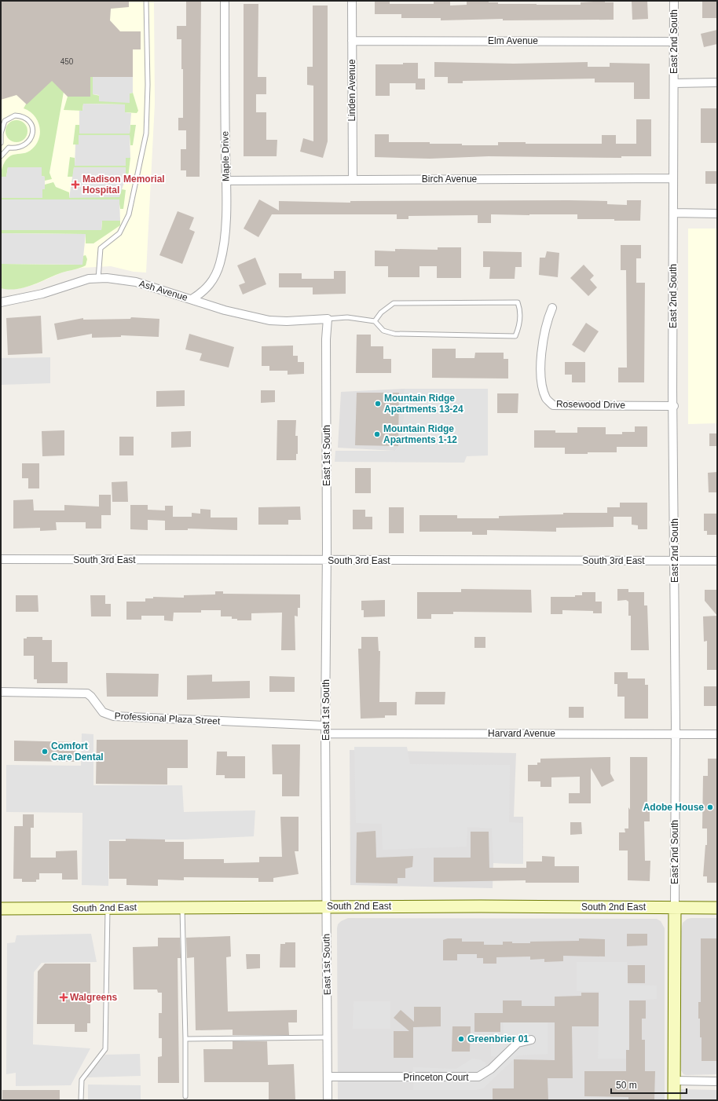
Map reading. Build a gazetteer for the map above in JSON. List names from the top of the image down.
{
  "streets": {
    "main road": ["East 2nd South", "South 2nd East"],
    "street": [
      "Elm Avenue",
      "Linden Avenue",
      "Maple Drive",
      "Birch Avenue",
      "Ash Avenue",
      "Rosewood Drive",
      "East 1st South",
      "South 3rd East",
      "Professional Plaza Street",
      "Harvard Avenue",
      "Princeton Court"
    ]
  },
  "crossings": [
    ["Elm Avenue", "East 2nd South"],
    ["Elm Avenue", "Linden Avenue"],
    ["East 2nd South", "Birch Avenue"],
    ["East 2nd South", "Rosewood Drive"],
    ["East 2nd South", "South 3rd East"],
    ["East 2nd South", "Harvard Avenue"],
    ["East 2nd South", "South 2nd East"],
    ["Linden Avenue", "Birch Avenue"],
    ["Maple Drive", "Birch Avenue"],
    ["Maple Drive", "Ash Avenue"],
    ["Ash Avenue", "East 1st South"],
    ["East 1st South", "South 3rd East"],
    ["East 1st South", "Professional Plaza Street"],
    ["East 1st South", "Harvard Avenue"],
    ["East 1st South", "South 2nd East"],
    ["East 1st South", "Princeton Court"],
    ["Professional Plaza Street", "Harvard Avenue"]
  ],
  "places": {
    "health": ["Madison Memorial Hospital", "Walgreens"],
    "other": [
      "Mountain Ridge Apartments 13-24",
      "Mountain Ridge Apartments 1-12",
      "Comfort Care Dental",
      "Adobe House",
      "Greenbrier 01"
    ]
  },
  "house_numbers": ["450"],
  "scale_bar": "50 m"
}
